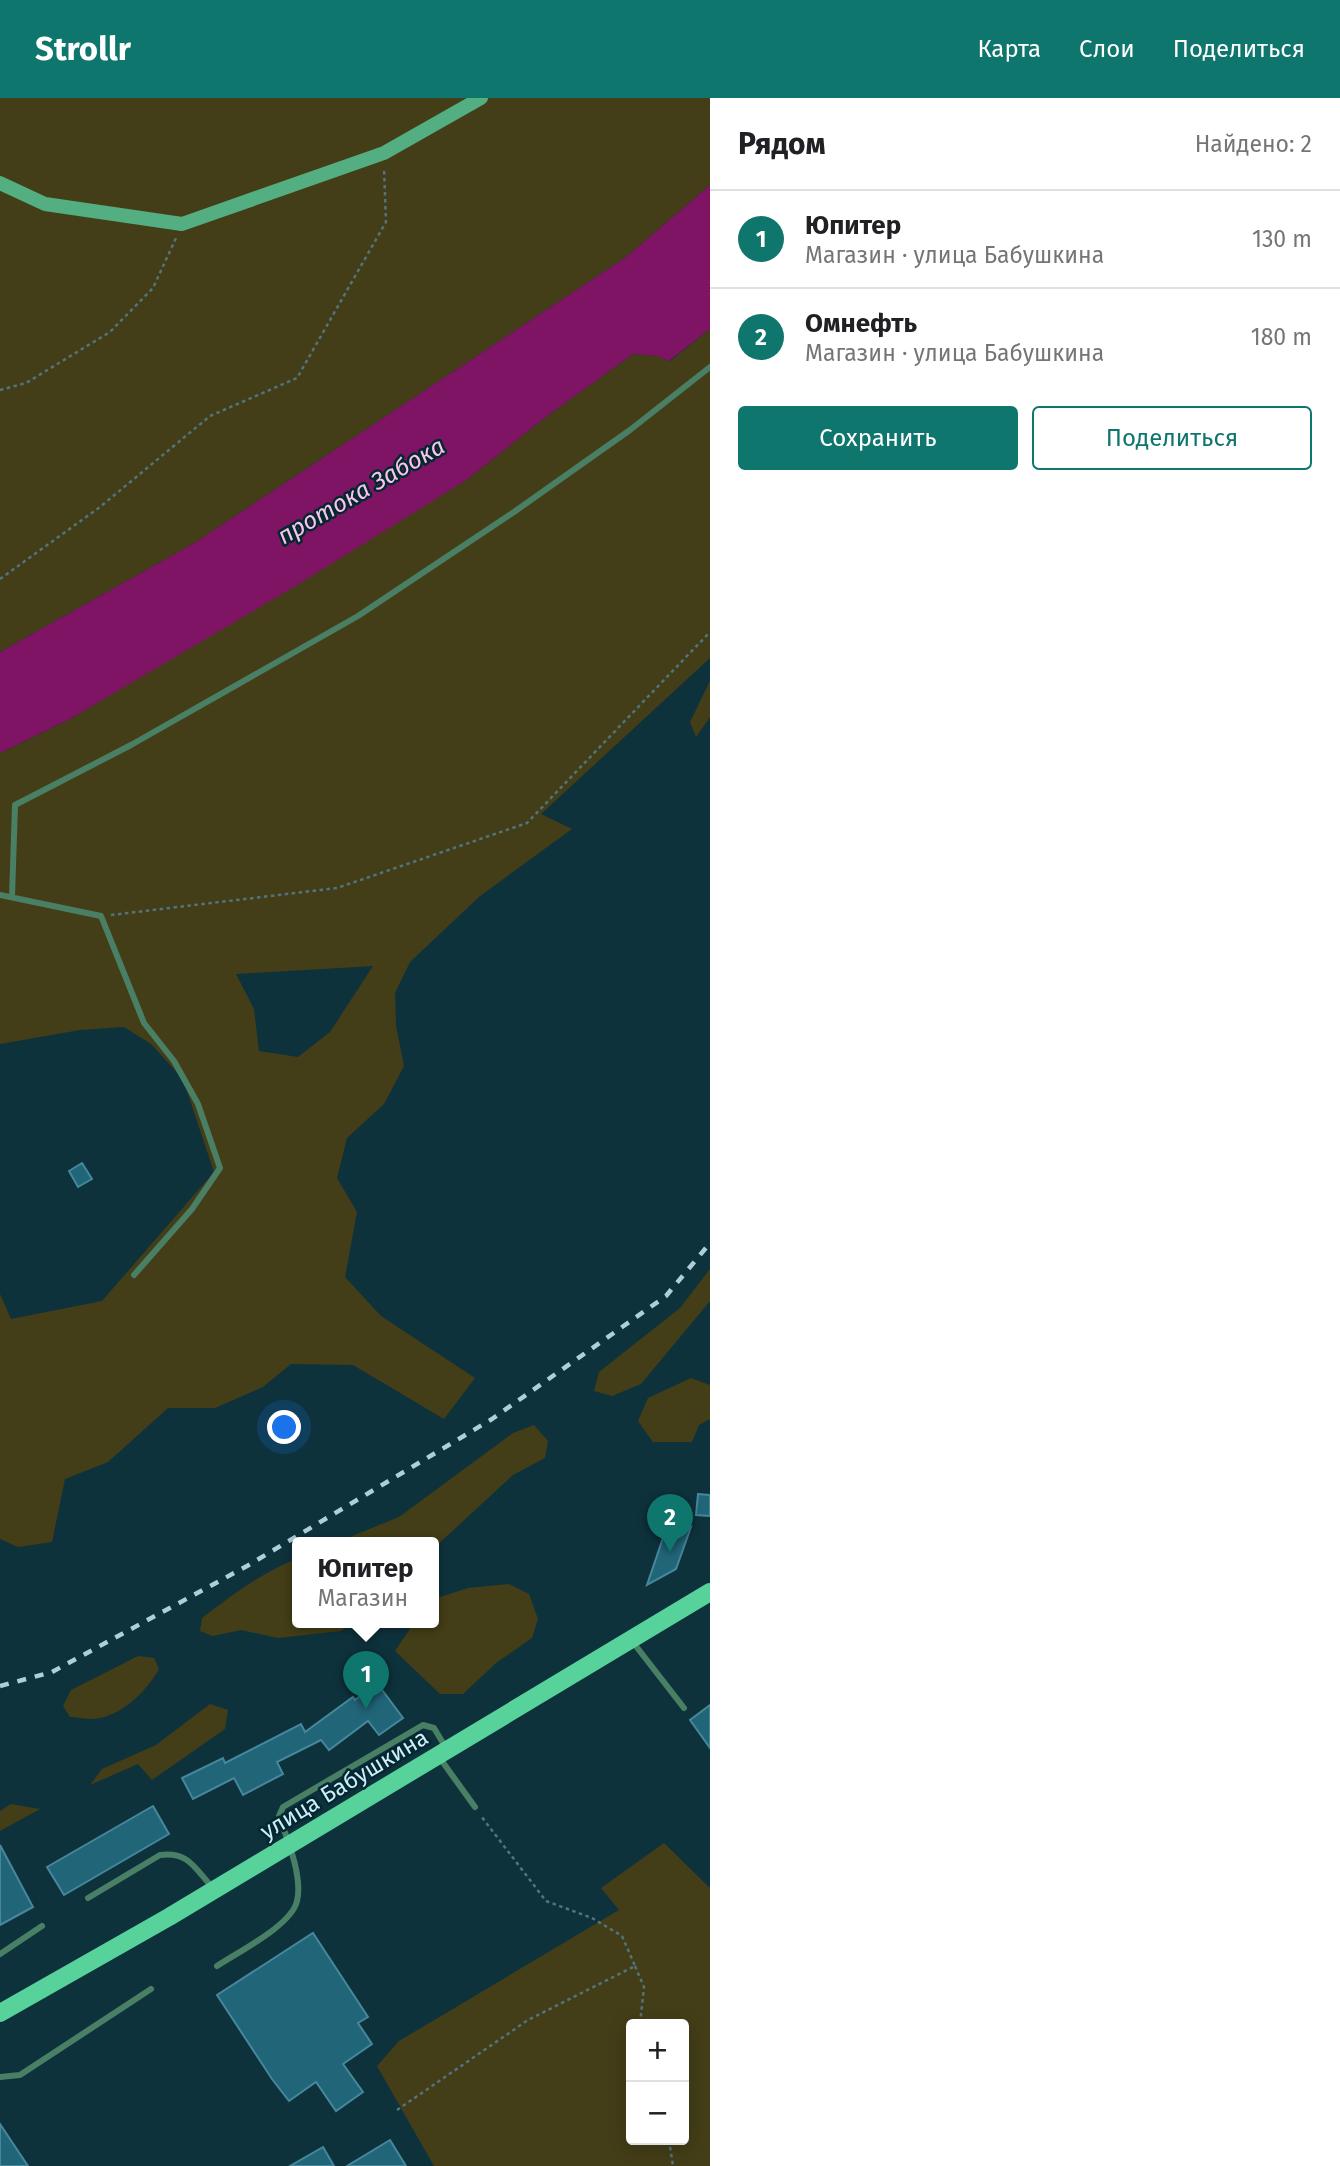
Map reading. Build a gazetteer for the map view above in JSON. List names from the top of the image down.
{
  "streets": {
    "main road": ["улица Бабушкина"]
  },
  "water": ["протока Забока"],
  "page": {
    "header": "Strollr",
    "nav": ["Карта", "Слои", "Поделиться"],
    "heading": ["Рядом", "Найдено: 2"],
    "list": [
      {
        "mark": "1",
        "name": "Юпитер",
        "note": "Магазин · улица Бабушкина",
        "value": "130 m"
      },
      {
        "mark": "2",
        "name": "Омнефть",
        "note": "Магазин · улица Бабушкина",
        "value": "180 m"
      }
    ],
    "buttons": ["Сохранить", "Поделиться"],
    "pins": ["2", "1"],
    "popup": ["Юпитер", "Магазин"],
    "map_buttons": ["+", "−"]
  }
}
